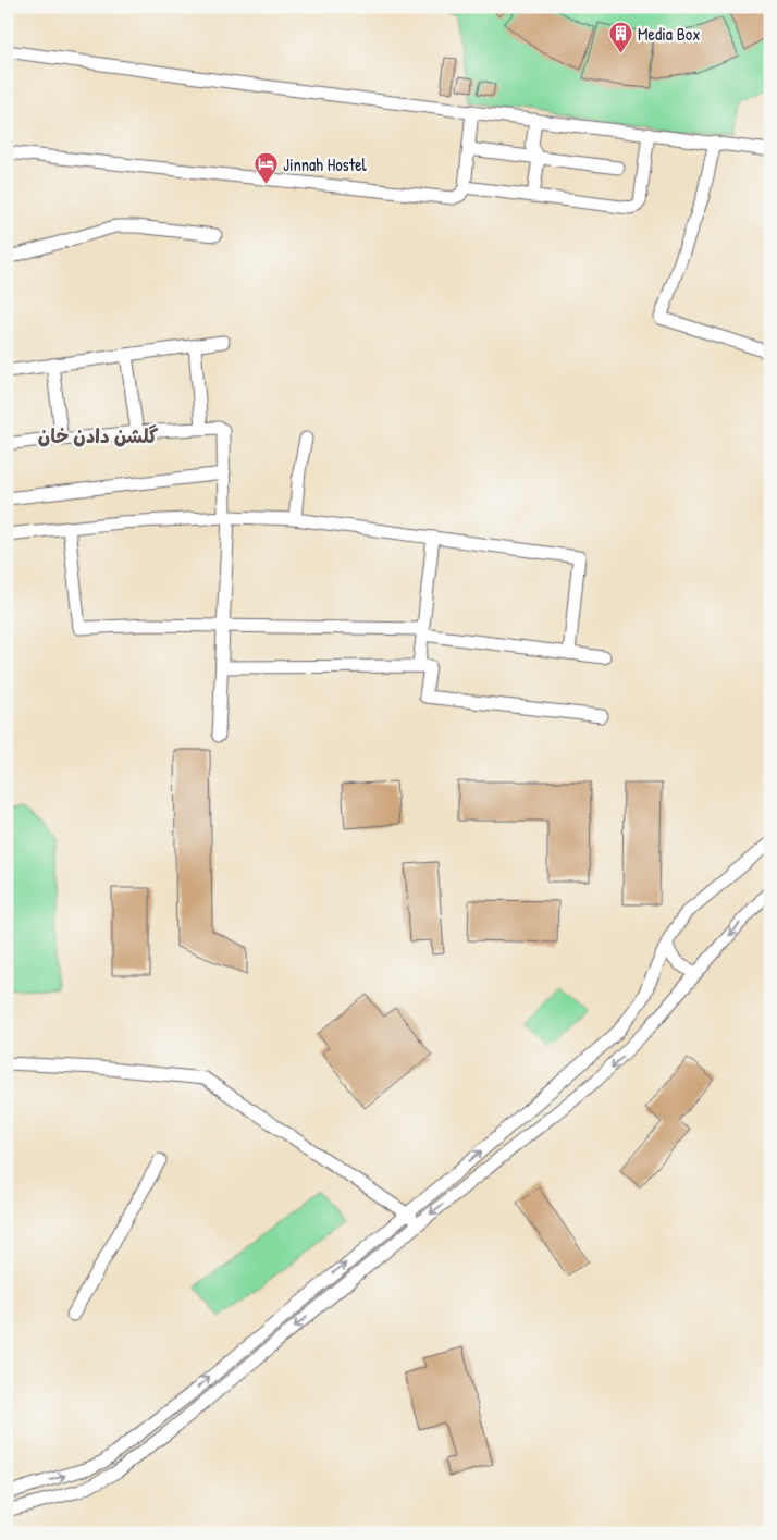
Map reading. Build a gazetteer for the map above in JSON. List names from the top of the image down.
{
  "districts": ["گلشن دادن خان"],
  "places": {
    "building": ["Media Box"],
    "hotel": ["Jinnah Hostel"]
  }
}
